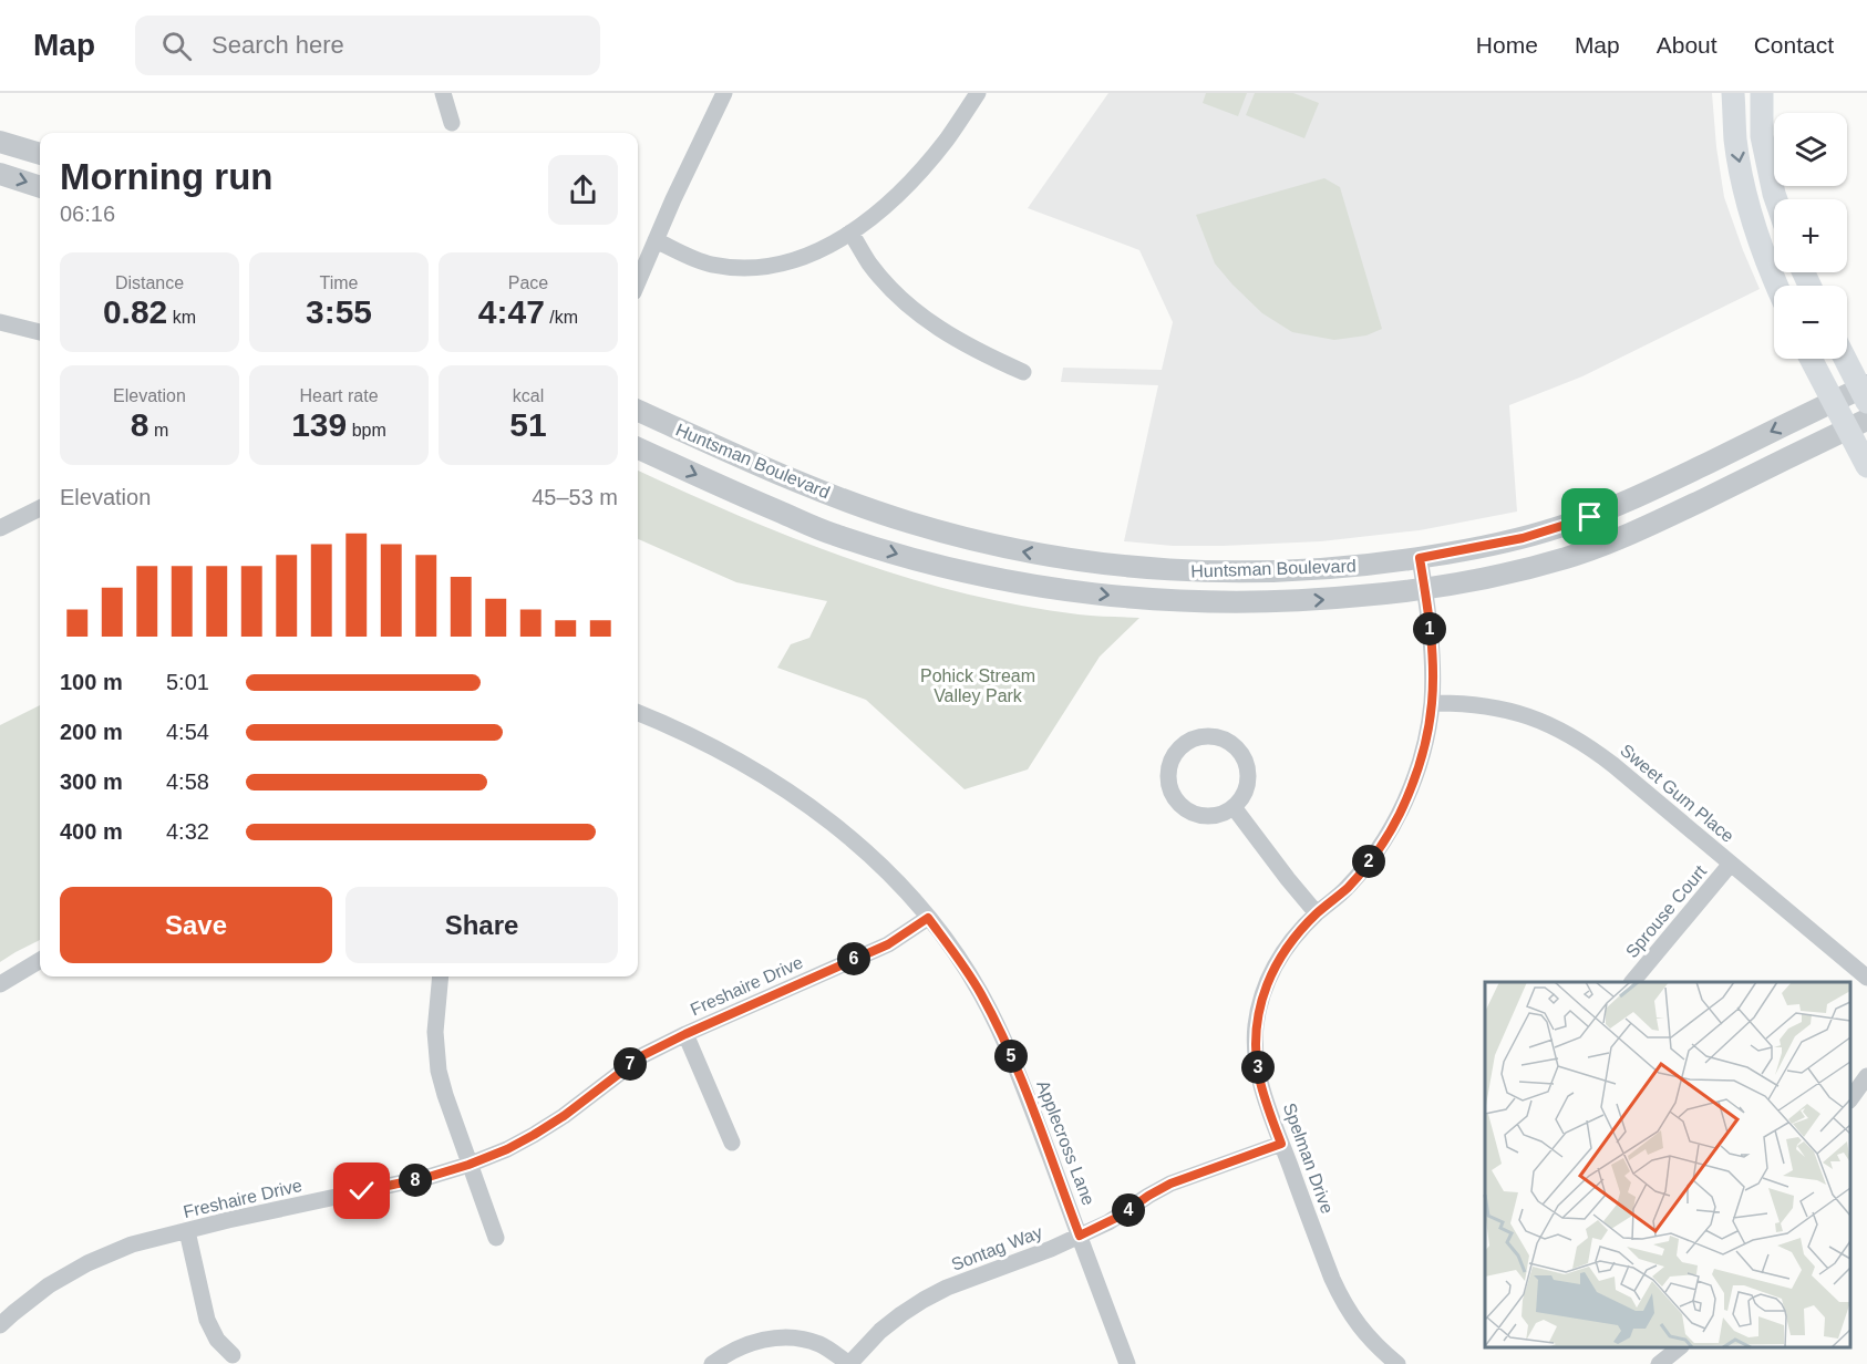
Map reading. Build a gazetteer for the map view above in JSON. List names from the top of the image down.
{
  "streets": {
    "street": [
      "Huntsman Boulevard",
      "Sweet Gum Place",
      "Sprouse Court",
      "Freshaire Drive",
      "Applecross Lane",
      "Spelman Drive",
      "Sontag Way"
    ]
  },
  "crossings": [
    ["Huntsman Boulevard", "Spelman Drive"],
    ["Sweet Gum Place", "Sprouse Court"],
    ["Sweet Gum Place", "Spelman Drive"],
    ["Freshaire Drive", "Applecross Lane"],
    ["Applecross Lane", "Sontag Way"],
    ["Spelman Drive", "Sontag Way"]
  ],
  "parks": ["Pohick Stream Valley Park"],
  "page": {
    "header": "Map",
    "search": "Search here",
    "nav": [
      "Home",
      "Map",
      "About",
      "Contact"
    ],
    "map_buttons": ["+", "−"],
    "heading": ["Morning run", "06:16"],
    "stats": [
      ["Distance", "0.82 km"],
      ["Time", "3:55"],
      ["Pace", "4:47 /km"],
      ["Elevation", "8 m"],
      ["Heart rate", "139 bpm"],
      ["kcal", "51"]
    ],
    "chart": ["Elevation", "45–53 m"],
    "pins": [
      "1",
      "2",
      "6",
      "5",
      "7",
      "3",
      "8",
      "4"
    ],
    "list": [
      {
        "name": "100 m",
        "note": "5:01"
      },
      {
        "name": "200 m",
        "note": "4:54"
      },
      {
        "name": "300 m",
        "note": "4:58"
      },
      {
        "name": "400 m",
        "note": "4:32"
      }
    ],
    "buttons": ["Save", "Share"]
  }
}
